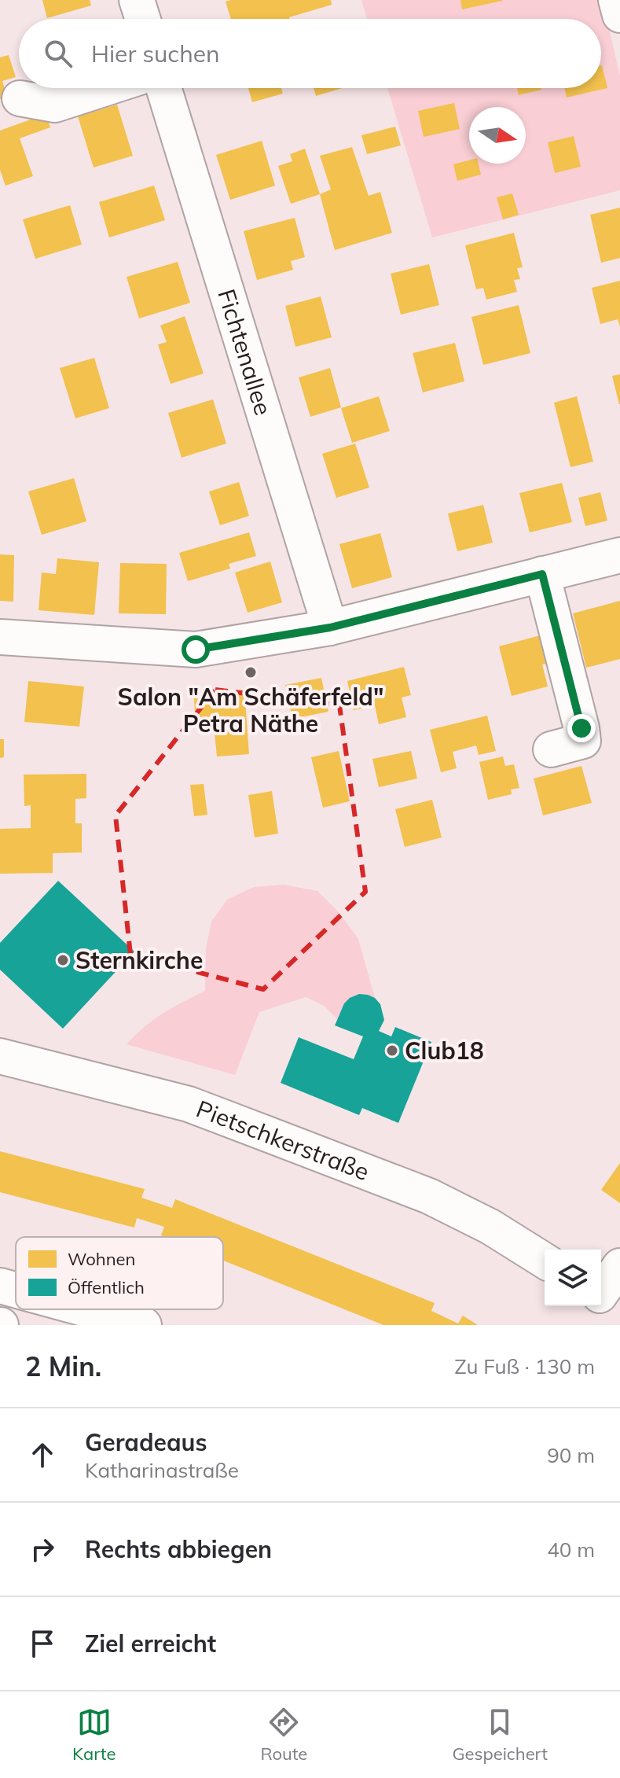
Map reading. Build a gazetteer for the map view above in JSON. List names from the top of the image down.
{
  "streets": {
    "street": ["Fichtenallee", "Pietschkerstraße"]
  },
  "places": ["Salon \"Am Schäferfeld\" Petra Näthe", "Sternkirche", "Club18"],
  "legend": ["Wohnen", "Öffentlich"],
  "north": "right",
  "page": {
    "search": "Hier suchen",
    "heading": ["2 Min.", "Zu Fuß · 130 m"],
    "list": [
      ["Geradeaus", "Katharinastraße", "90 m"],
      ["Rechts abbiegen", "40 m"],
      "Ziel erreicht"
    ],
    "nav": ["Karte", "Route", "Gespeichert"]
  }
}
